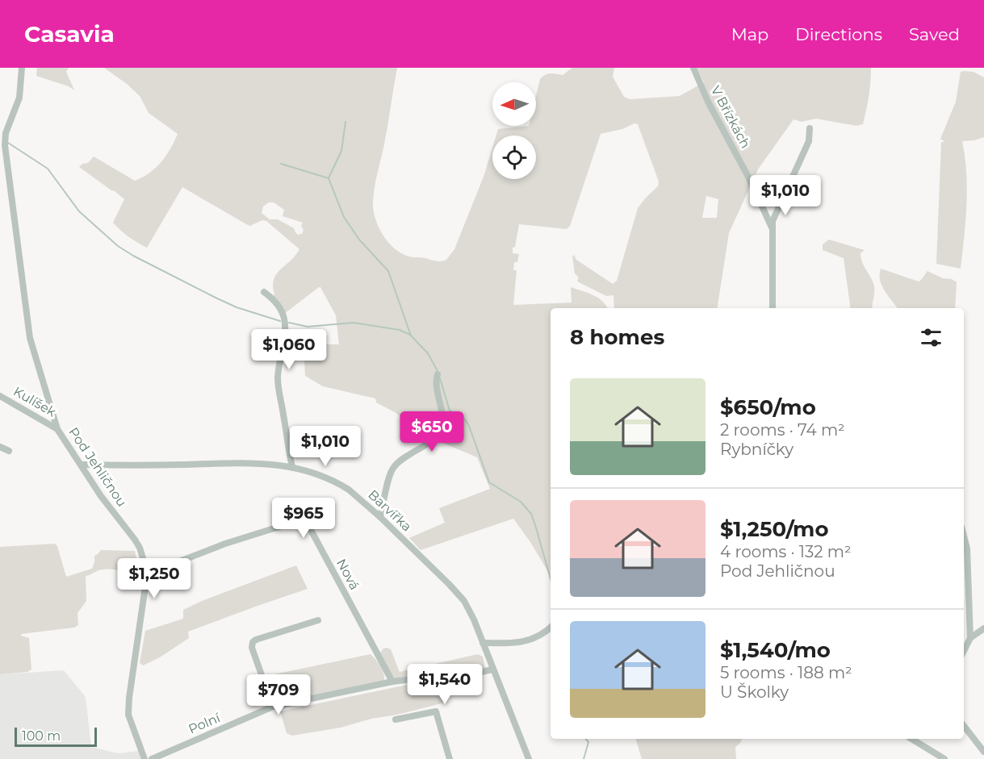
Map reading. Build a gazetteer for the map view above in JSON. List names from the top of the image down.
{
  "streets": {
    "street": [
      "V Břízkách",
      "Kulíšek",
      "Pod Jehličnou",
      "Barvířka",
      "Nová",
      "Polní"
    ]
  },
  "crossings": [
    ["Kulíšek", "Pod Jehličnou"],
    ["Pod Jehličnou", "Barvířka"],
    ["Pod Jehličnou", "Nová"],
    ["Barvířka", "Polní"],
    ["Nová", "Polní"]
  ],
  "scale_bar": "100 m",
  "north": "left",
  "page": {
    "header": "Casavia",
    "nav": ["Map", "Directions", "Saved"],
    "price": [
      "$1,010",
      "$1,060",
      "$650",
      "$1,010",
      "$965",
      "$1,250",
      "$1,540",
      "$709"
    ],
    "heading": "8 homes",
    "list": [
      {
        "name": "$650/mo",
        "note": "2 rooms · 74 m² · Rybníčky"
      },
      {
        "name": "$1,250/mo",
        "note": "4 rooms · 132 m² · Pod Jehličnou"
      },
      {
        "name": "$1,540/mo",
        "note": "5 rooms · 188 m² · U Školky"
      }
    ],
    "scale": "100 m"
  }
}
